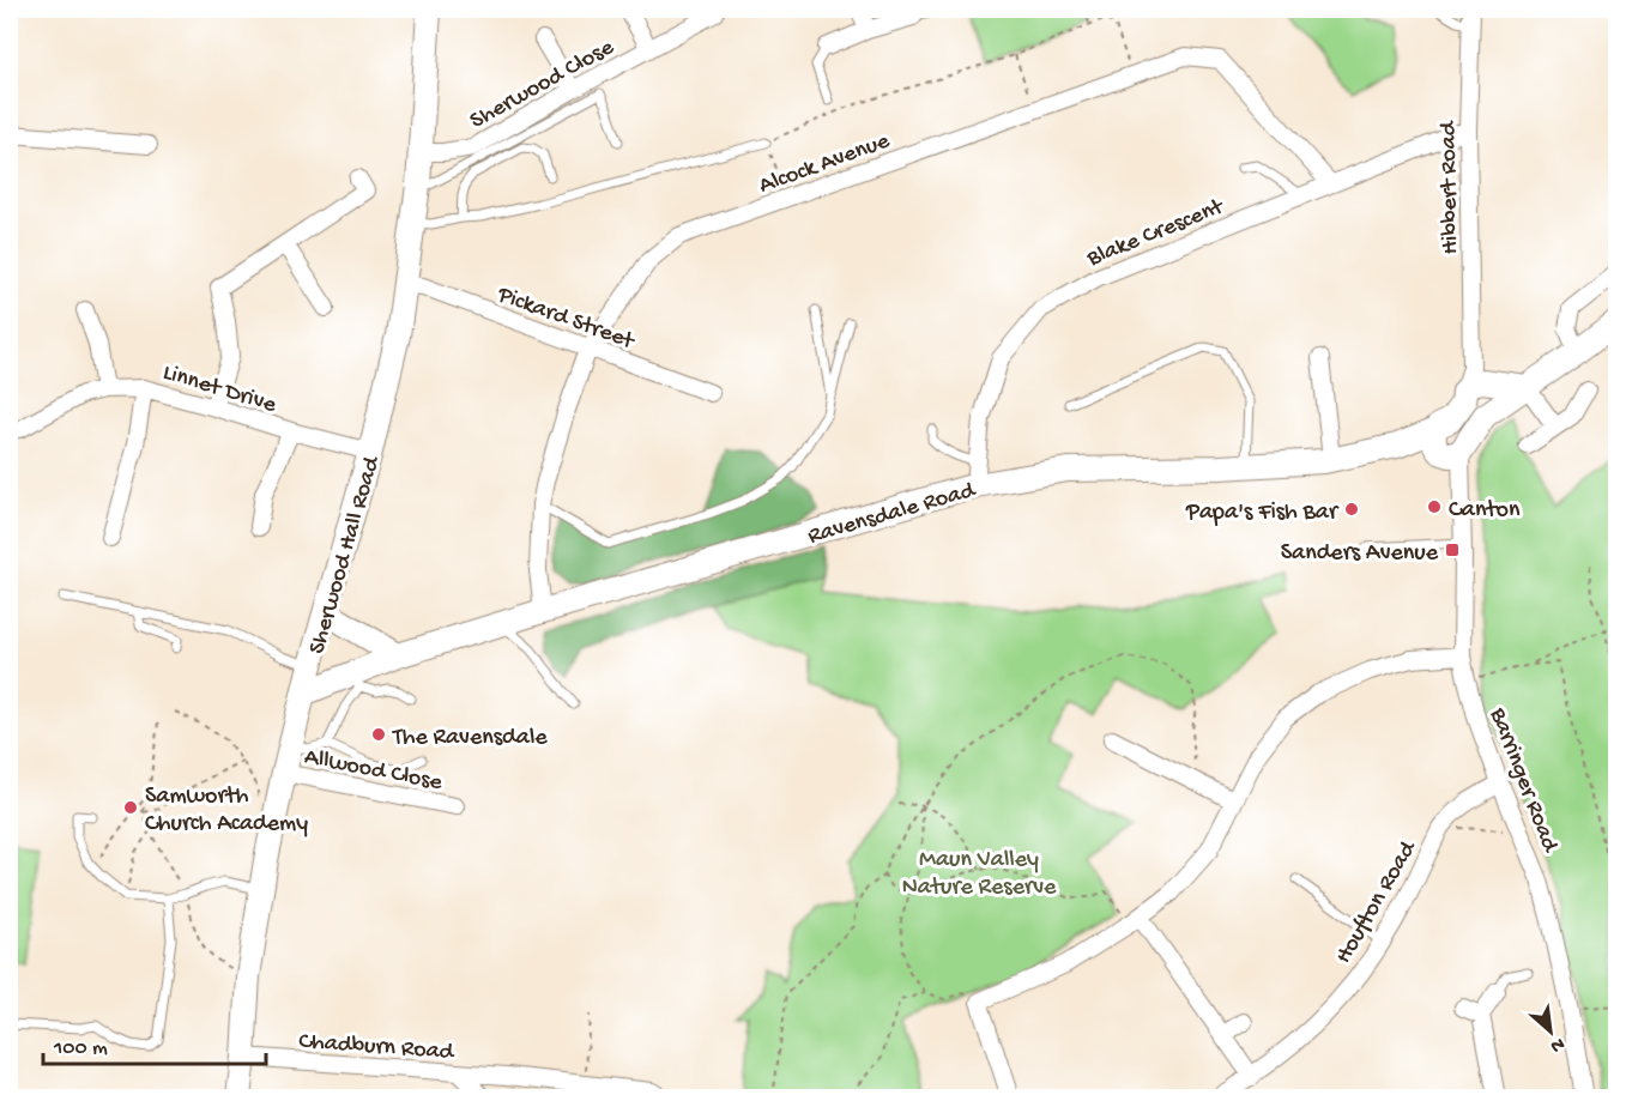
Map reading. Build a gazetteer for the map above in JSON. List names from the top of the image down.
{
  "streets": {
    "main road": ["Ravensdale Road", "Sherwood Hall Road"],
    "street": [
      "Sherwood Close",
      "Alcock Avenue",
      "Hibbert Road",
      "Blake Crescent",
      "Pickard Street",
      "Linnet Drive",
      "Allwood Close",
      "Barringer Road",
      "Houfton Road",
      "Chadburn Road"
    ]
  },
  "crossings": [
    ["Sherwood Close", "Sherwood Hall Road"],
    ["Alcock Avenue", "Blake Crescent"],
    ["Alcock Avenue", "Pickard Street"],
    ["Alcock Avenue", "Ravensdale Road"],
    ["Hibbert Road", "Blake Crescent"],
    ["Hibbert Road", "Ravensdale Road"],
    ["Hibbert Road", "Barringer Road"],
    ["Blake Crescent", "Ravensdale Road"],
    ["Pickard Street", "Sherwood Hall Road"],
    ["Linnet Drive", "Sherwood Hall Road"],
    ["Ravensdale Road", "Sherwood Hall Road"],
    ["Ravensdale Road", "Barringer Road"],
    ["Sherwood Hall Road", "Allwood Close"],
    ["Sherwood Hall Road", "Chadburn Road"],
    ["Barringer Road", "Houfton Road"]
  ],
  "parks": ["Maun Valley Nature Reserve"],
  "places": {
    "other": [
      "Canton",
      "Papa's Fish Bar",
      "The Ravensdale",
      "Samworth Church Academy"
    ],
    "transit": ["Sanders Avenue"]
  },
  "scale_bar": "100 m",
  "north": "bottom right"
}
